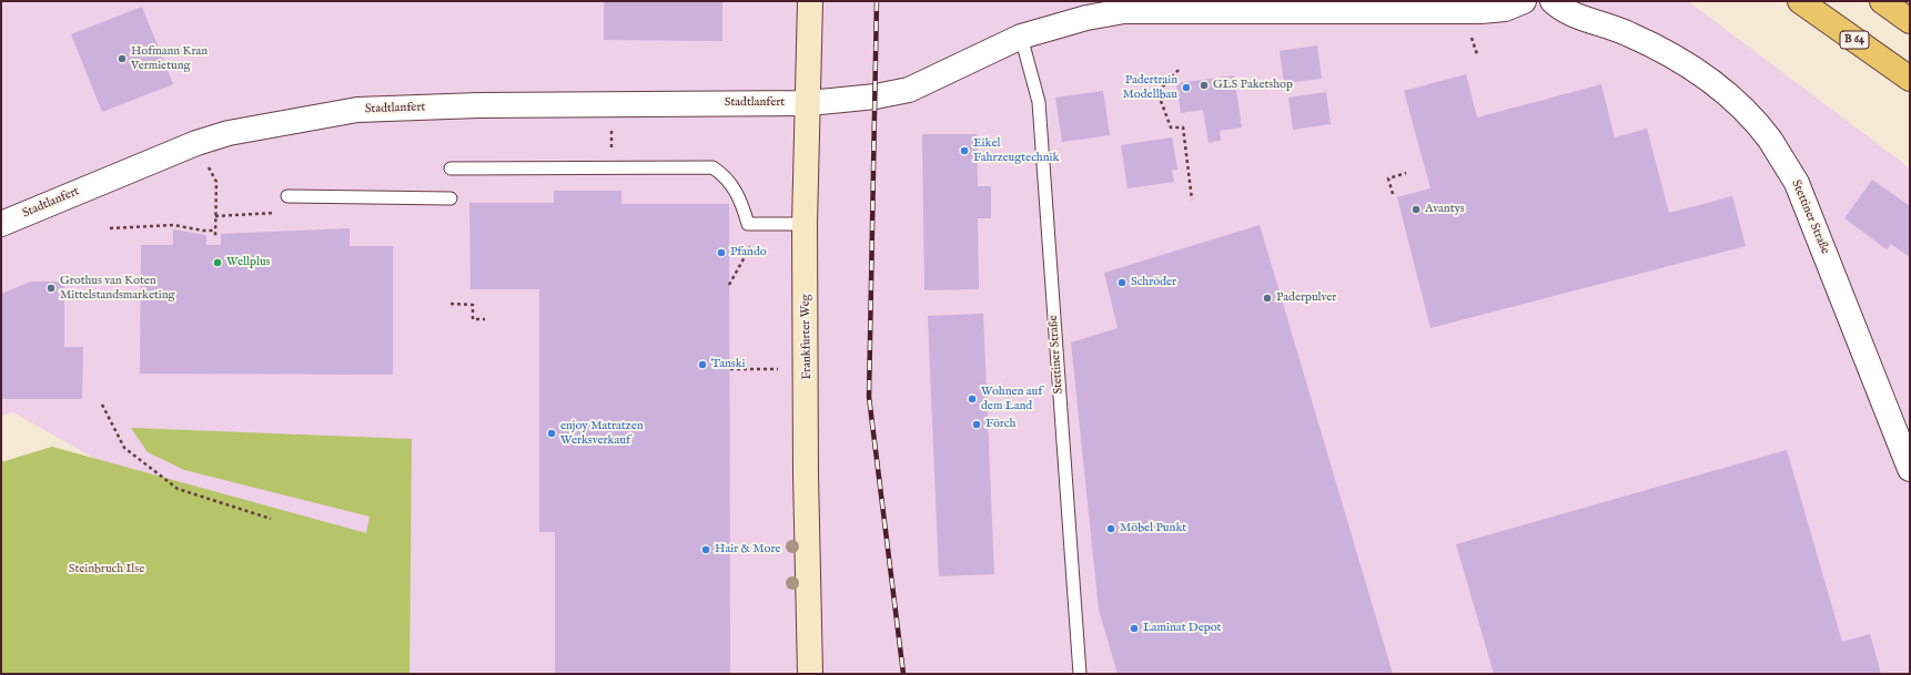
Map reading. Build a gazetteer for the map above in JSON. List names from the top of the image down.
{
  "streets": {
    "highway": ["B 64"],
    "main road": ["Frankfurter Weg"],
    "street": ["Stadtlanfert", "Stettiner Straße"]
  },
  "crossings": [
    ["Stadtlanfert", "Frankfurter Weg"]
  ],
  "parks": ["Steinbruch Ilse"],
  "places": [
    "Hofmann Kran Vermietung",
    "GLS Paketshop",
    "Padertrain Modellbau",
    "Eikel Fahrzeugtechnik",
    "Avantys",
    "Pfando",
    "Wellplus",
    "Schröder",
    "Grothus van Koten Mittelstandsmarketing",
    "Paderpulver",
    "Tanski",
    "Wohnen auf dem Land",
    "Förch",
    "enjoy Matratzen Werksverkauf",
    "Möbel Punkt",
    "Hair & More",
    "Laminat Depot"
  ]
}
